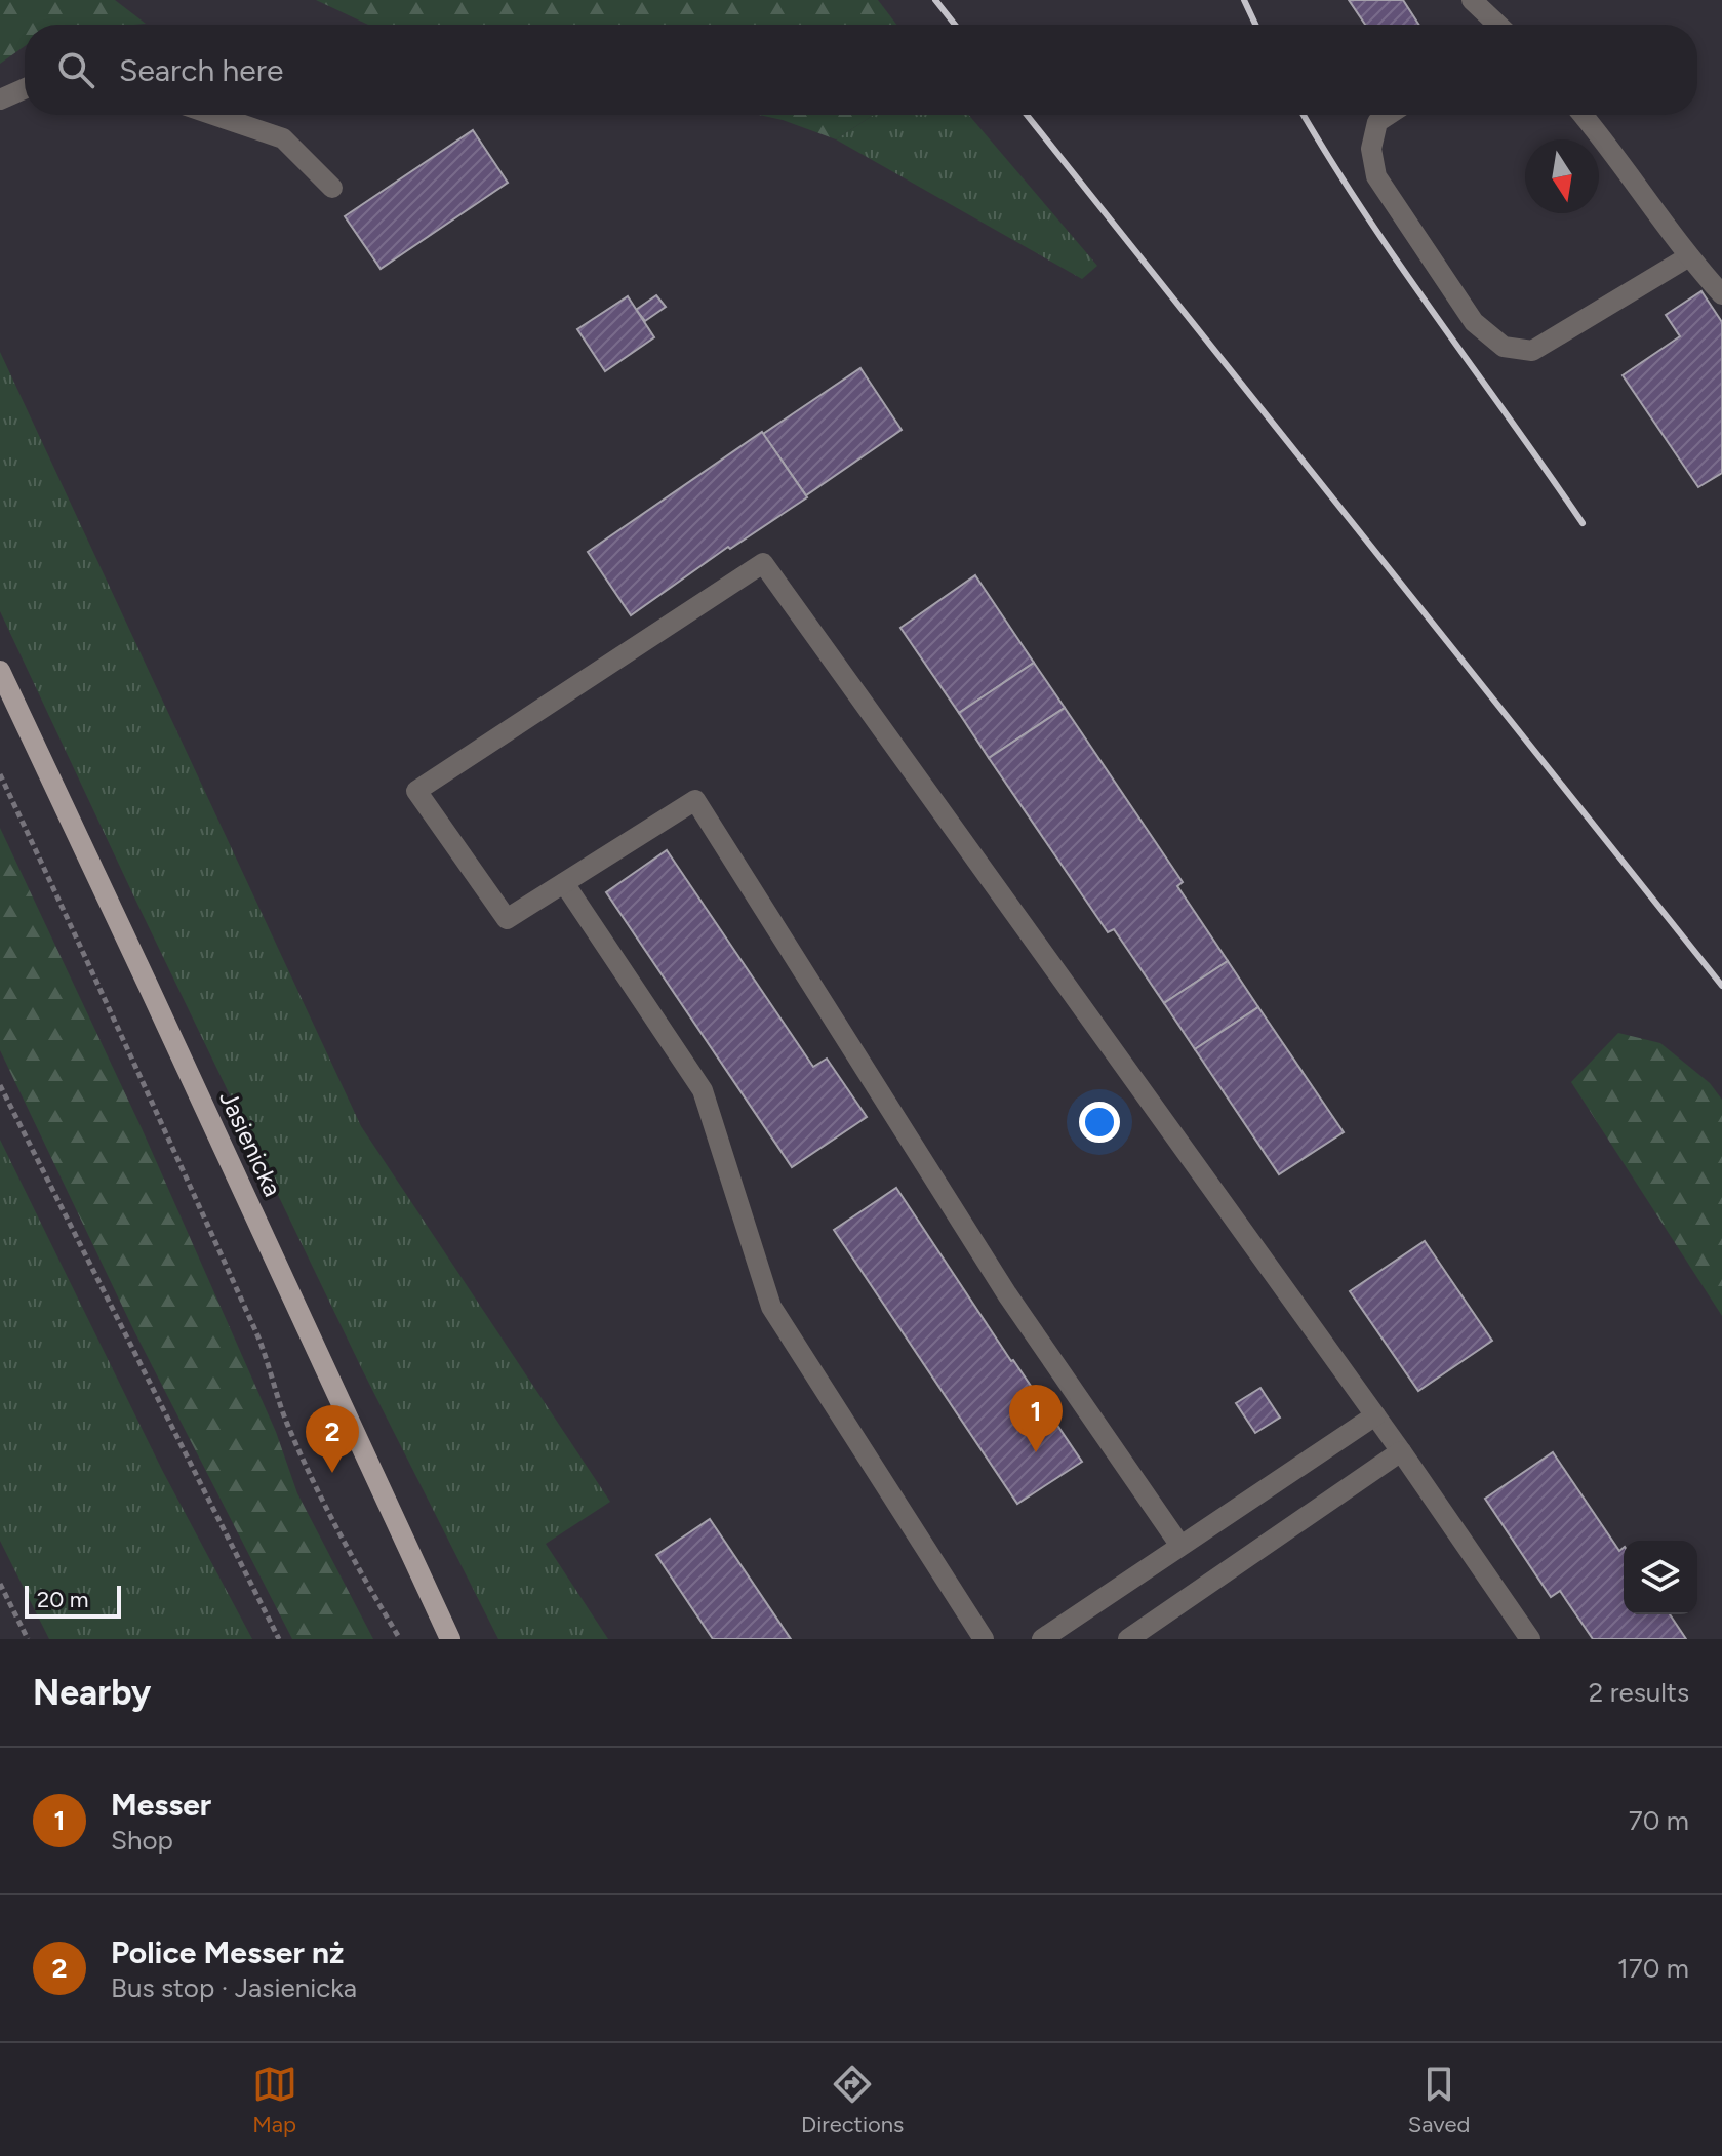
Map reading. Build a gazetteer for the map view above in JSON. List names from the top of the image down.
{
  "streets": {
    "main road": ["Jasienicka"]
  },
  "scale_bar": "20 m",
  "north": "bottom",
  "page": {
    "search": "Search here",
    "pins": ["1", "2"],
    "scale": "20 m",
    "heading": ["Nearby", "2 results"],
    "list": [
      {
        "mark": "1",
        "name": "Messer",
        "note": "Shop",
        "value": "70 m"
      },
      {
        "mark": "2",
        "name": "Police Messer nż",
        "note": "Bus stop · Jasienicka",
        "value": "170 m"
      }
    ],
    "nav": ["Map", "Directions", "Saved"]
  }
}
